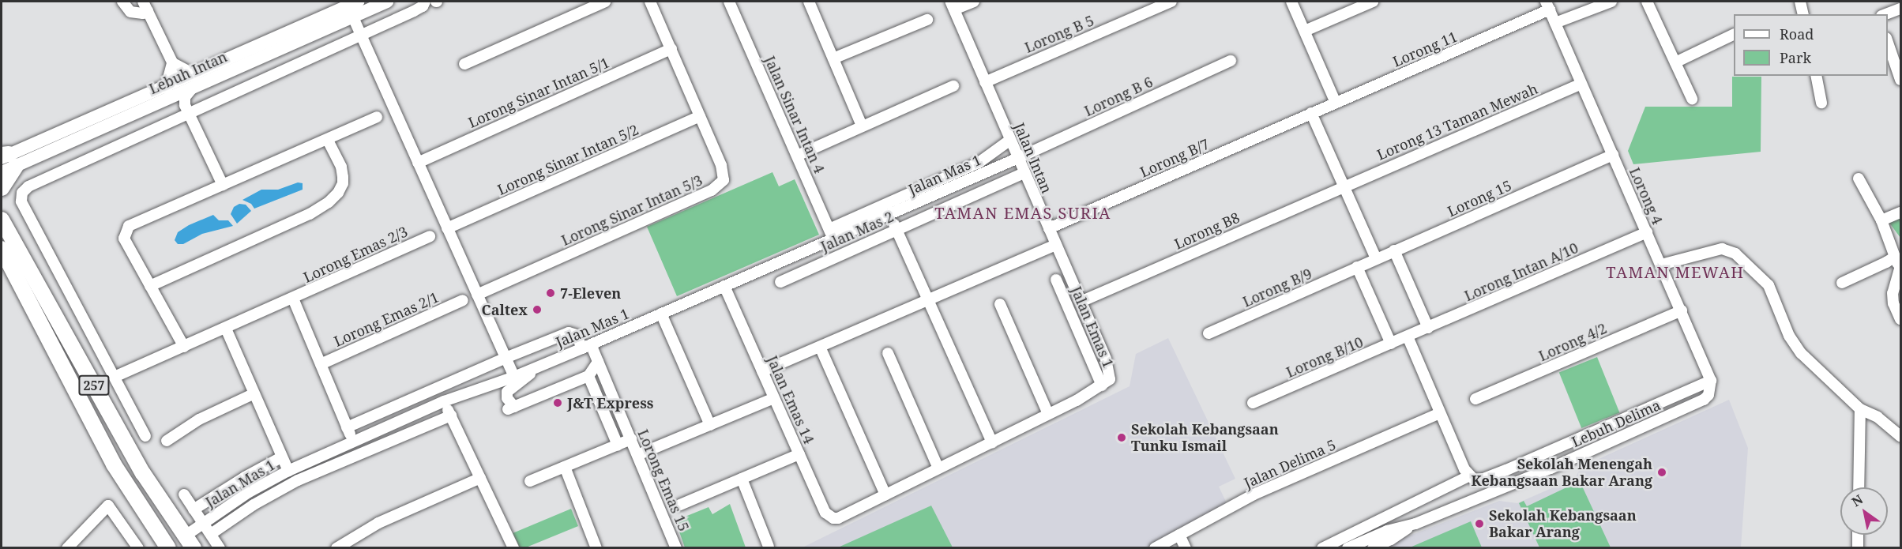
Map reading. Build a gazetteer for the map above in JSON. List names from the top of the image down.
{
  "streets": {
    "highway": ["257"],
    "main road": ["Lebuh Intan"],
    "street": [
      "Lorong B 5",
      "Lorong 11",
      "Lorong Sinar Intan 5/1",
      "Lorong B 6",
      "Jalan Sinar Intan 4",
      "Lorong 13 Taman Mewah",
      "Jalan Intan",
      "Lorong B/7",
      "Lorong Sinar Intan 5/2",
      "Jalan Mas 1",
      "Lorong 4",
      "Lorong 15",
      "Lorong Sinar Intan 5/3",
      "Lorong B8",
      "Jalan Mas 2",
      "Lorong Emas 2/3",
      "Lorong Intan A/10",
      "Lorong B/9",
      "Lorong Emas 2/1",
      "Jalan Emas 1",
      "Lorong 4/2",
      "Lorong B/10",
      "Jalan Emas 14",
      "Lebuh Delima",
      "Jalan Delima 5",
      "Lorong Emas 15"
    ]
  },
  "crossings": [
    ["Lorong B 5", "Jalan Intan"],
    ["Lorong 11", "Lorong B/7"],
    ["Lorong 11", "Lorong 4"],
    ["Lorong Sinar Intan 5/1", "Lorong Sinar Intan 5/3"],
    ["Lorong B 6", "Jalan Intan"],
    ["Lorong B 6", "Jalan Mas 1"],
    ["Jalan Sinar Intan 4", "Jalan Mas 1"],
    ["Lorong 13 Taman Mewah", "Lorong 4"],
    ["Lorong 13 Taman Mewah", "Lorong B8"],
    ["Jalan Intan", "Lorong B/7"],
    ["Jalan Intan", "Jalan Mas 1"],
    ["Jalan Intan", "Lorong B8"],
    ["Jalan Intan", "Jalan Mas 2"],
    ["Jalan Intan", "Jalan Emas 1"],
    ["Lorong Sinar Intan 5/2", "Lorong Sinar Intan 5/3"],
    ["Jalan Mas 1", "257"],
    ["Jalan Mas 1", "Jalan Emas 14"],
    ["Jalan Mas 1", "Lorong Emas 15"],
    ["Lorong 4", "Lorong 15"],
    ["Lorong 4", "Lorong Intan A/10"],
    ["Lorong 4", "Lorong 4/2"],
    ["Lorong 4", "Lebuh Delima"],
    ["Lorong 15", "Lorong B/9"],
    ["Lorong Intan A/10", "Lorong B/10"]
  ],
  "districts": ["TAMAN EMAS SURIA", "TAMAN MEWAH"],
  "places": [
    "7-Eleven",
    "Caltex",
    "J&T Express",
    "Sekolah Kebangsaan Tunku Ismail",
    "Sekolah Menengah Kebangsaan Bakar Arang",
    "Sekolah Kebangsaan Bakar Arang"
  ],
  "legend": ["Road", "Park"],
  "north": "top left"
}
